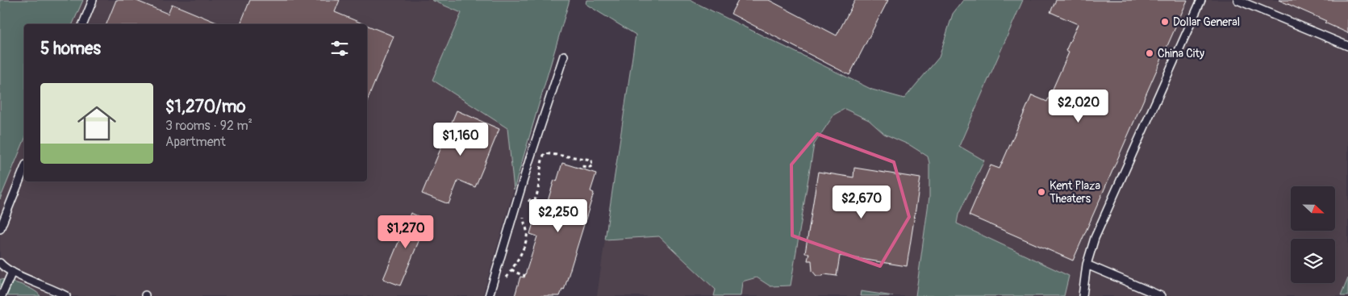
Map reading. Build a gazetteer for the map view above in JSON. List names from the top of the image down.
{
  "places": ["Dollar General", "China City", "Kent Plaza Theaters"],
  "north": "right",
  "page": {
    "heading": "5 homes",
    "list": [
      {
        "name": "$1,270/mo",
        "note": "3 rooms · 92 m² · Apartment"
      }
    ],
    "price": [
      "$2,020",
      "$1,160",
      "$2,670",
      "$2,250",
      "$1,270"
    ]
  }
}
